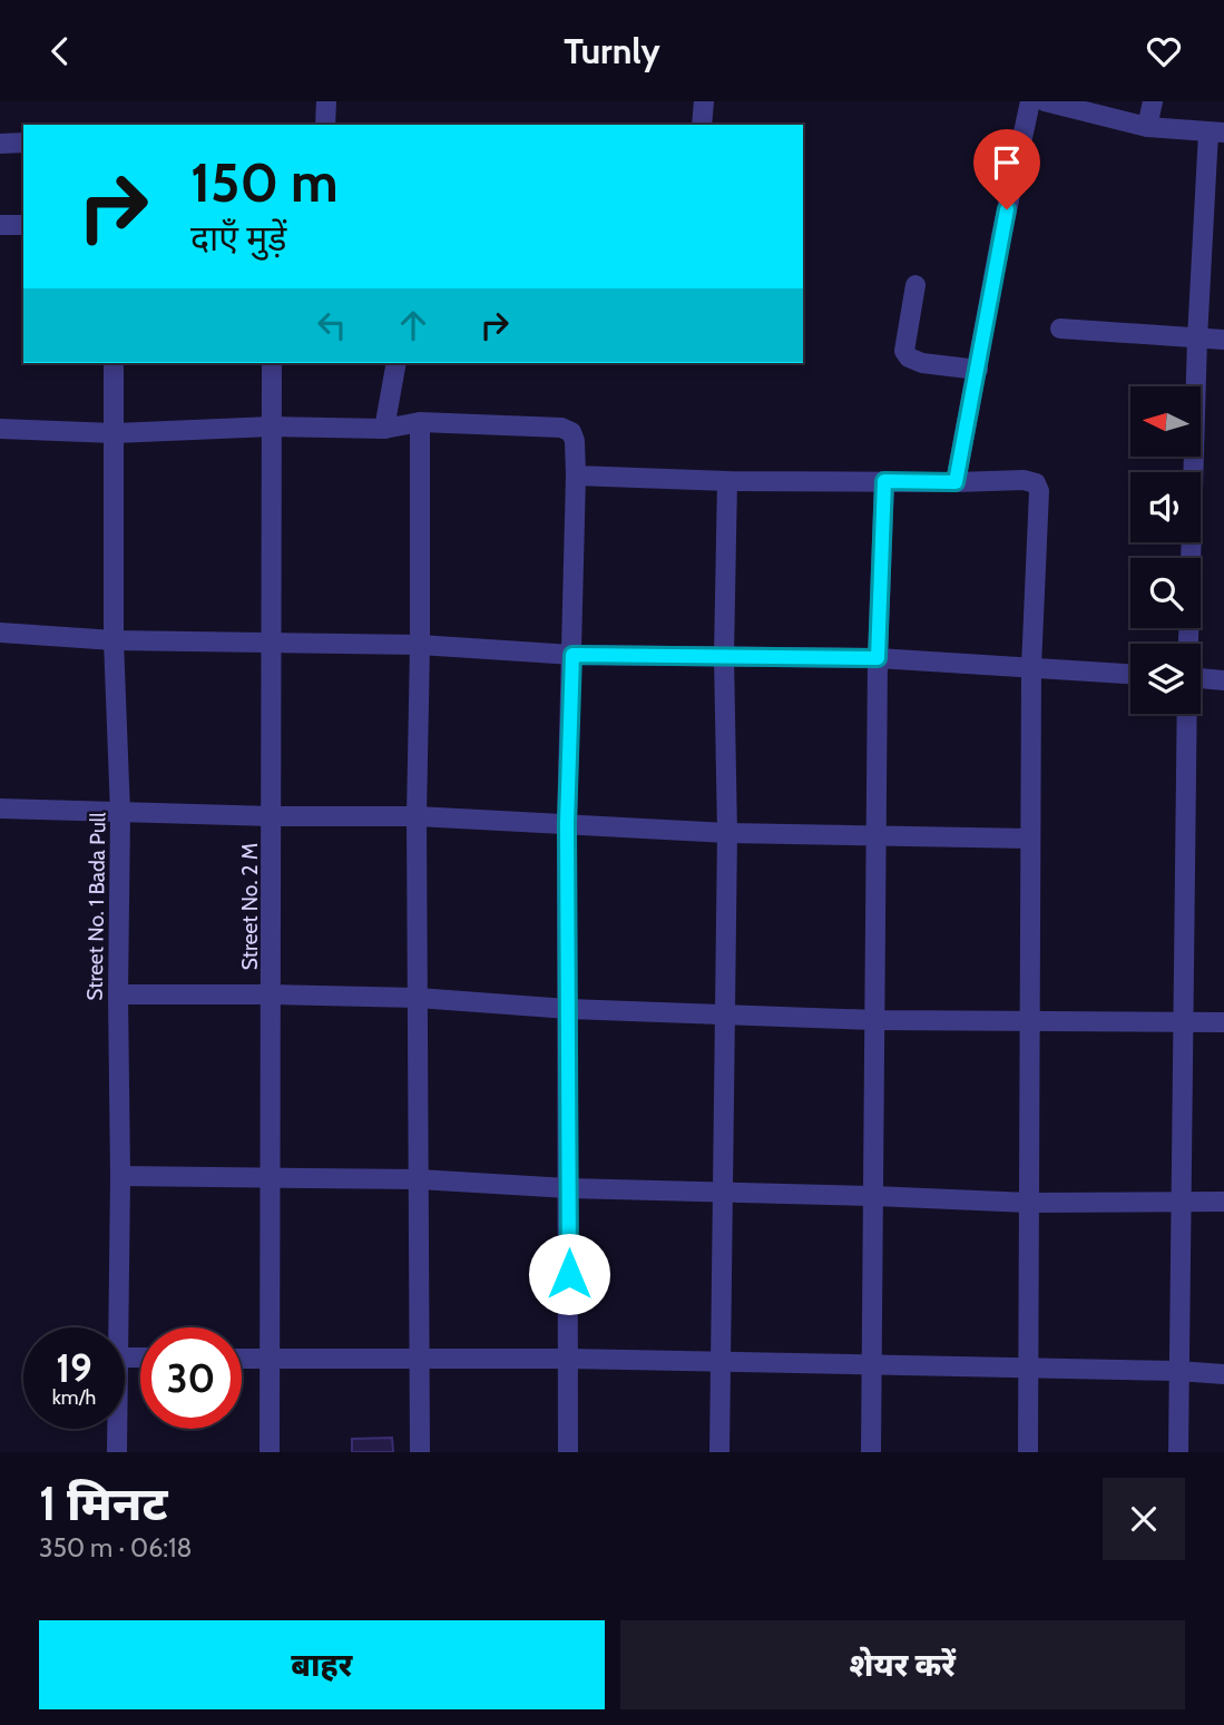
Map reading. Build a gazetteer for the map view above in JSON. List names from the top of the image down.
{
  "streets": {
    "street": ["Street No. 1 Bada Pull", "Street No. 2 M"]
  },
  "north": "left",
  "page": {
    "header": "Turnly",
    "turn": ["150 m", "दाएँ मुड़ें"],
    "speed": "19 km/h",
    "limit": "30",
    "heading": ["1 मिनट", "350 m · 06:18"],
    "buttons": ["बाहर", "शेयर करें"]
  }
}
